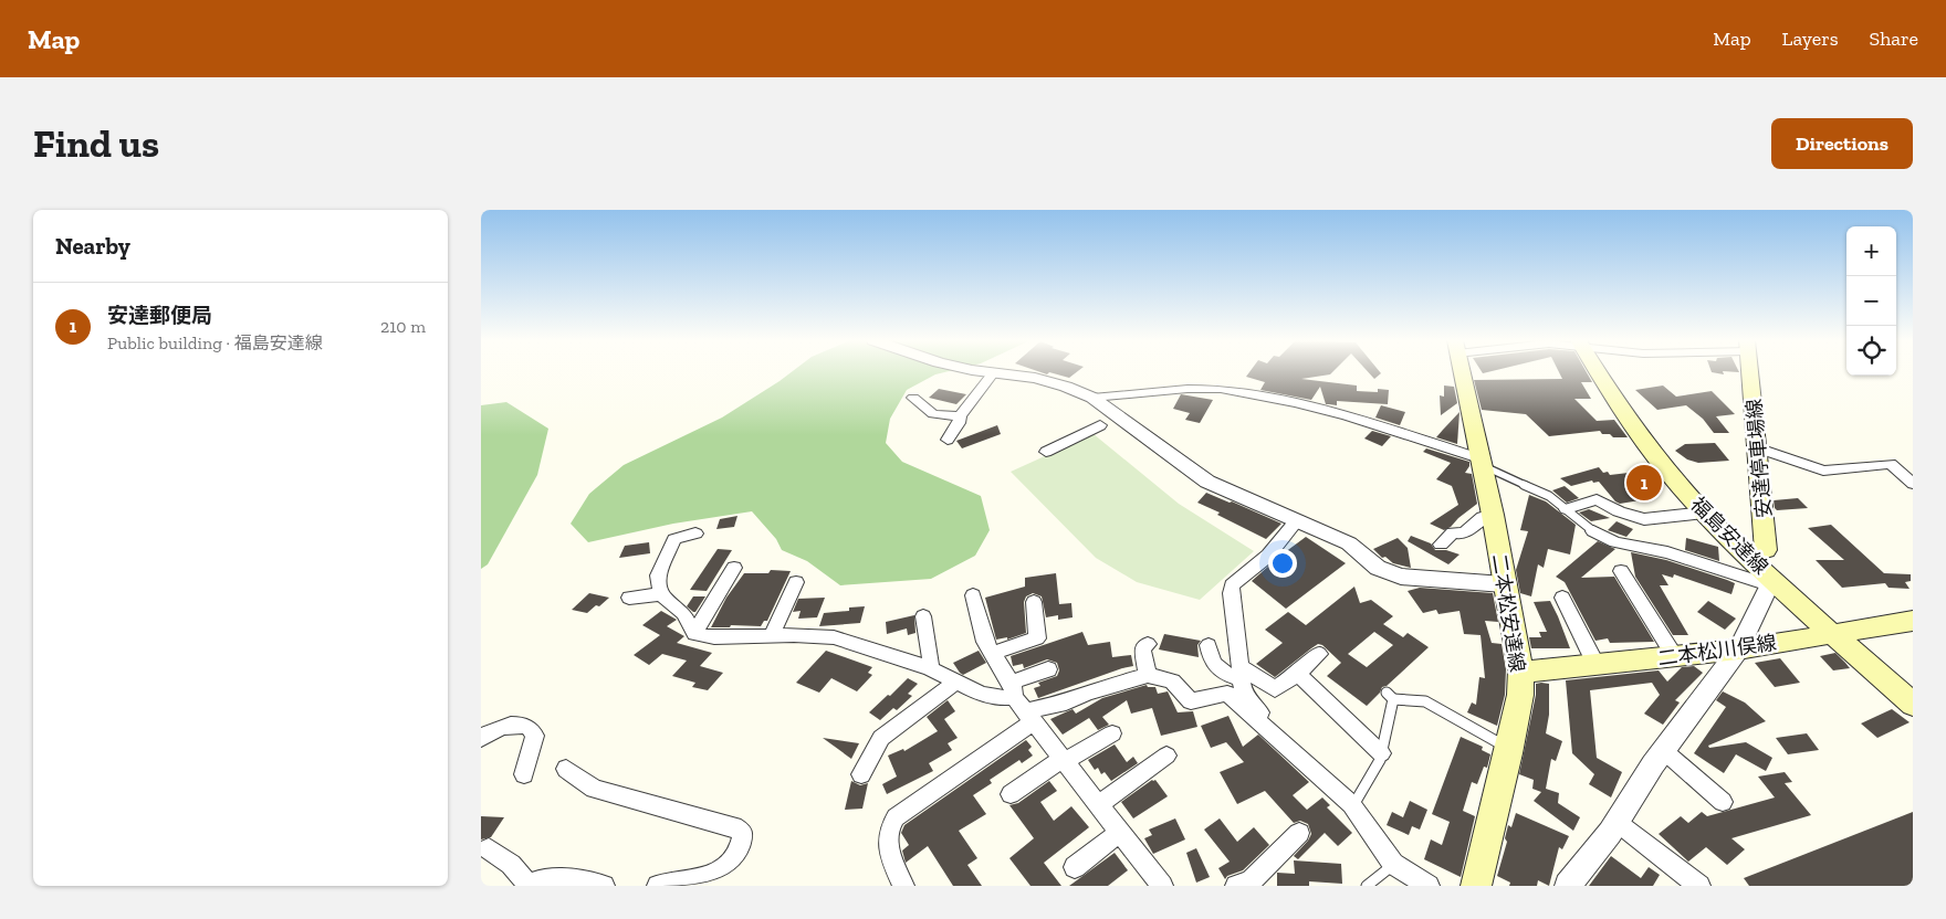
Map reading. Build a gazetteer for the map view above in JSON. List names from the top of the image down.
{
  "streets": {
    "main road": [
      "安達停車場線",
      "福島安達線",
      "二本松安達線",
      "二本松川俣線"
    ]
  },
  "crossings": [
    ["安達停車場線", "福島安達線"],
    ["福島安達線", "二本松川俣線"],
    ["二本松安達線", "二本松川俣線"]
  ],
  "page": {
    "header": "Map",
    "nav": ["Map", "Layers", "Share"],
    "buttons": "Directions",
    "title": "Find us",
    "heading": "Nearby",
    "map_buttons": ["+", "−"],
    "list": [
      {
        "mark": "1",
        "name": "安達郵便局",
        "note": "Public building · 福島安達線",
        "value": "210 m"
      }
    ],
    "pins": "1"
  }
}
